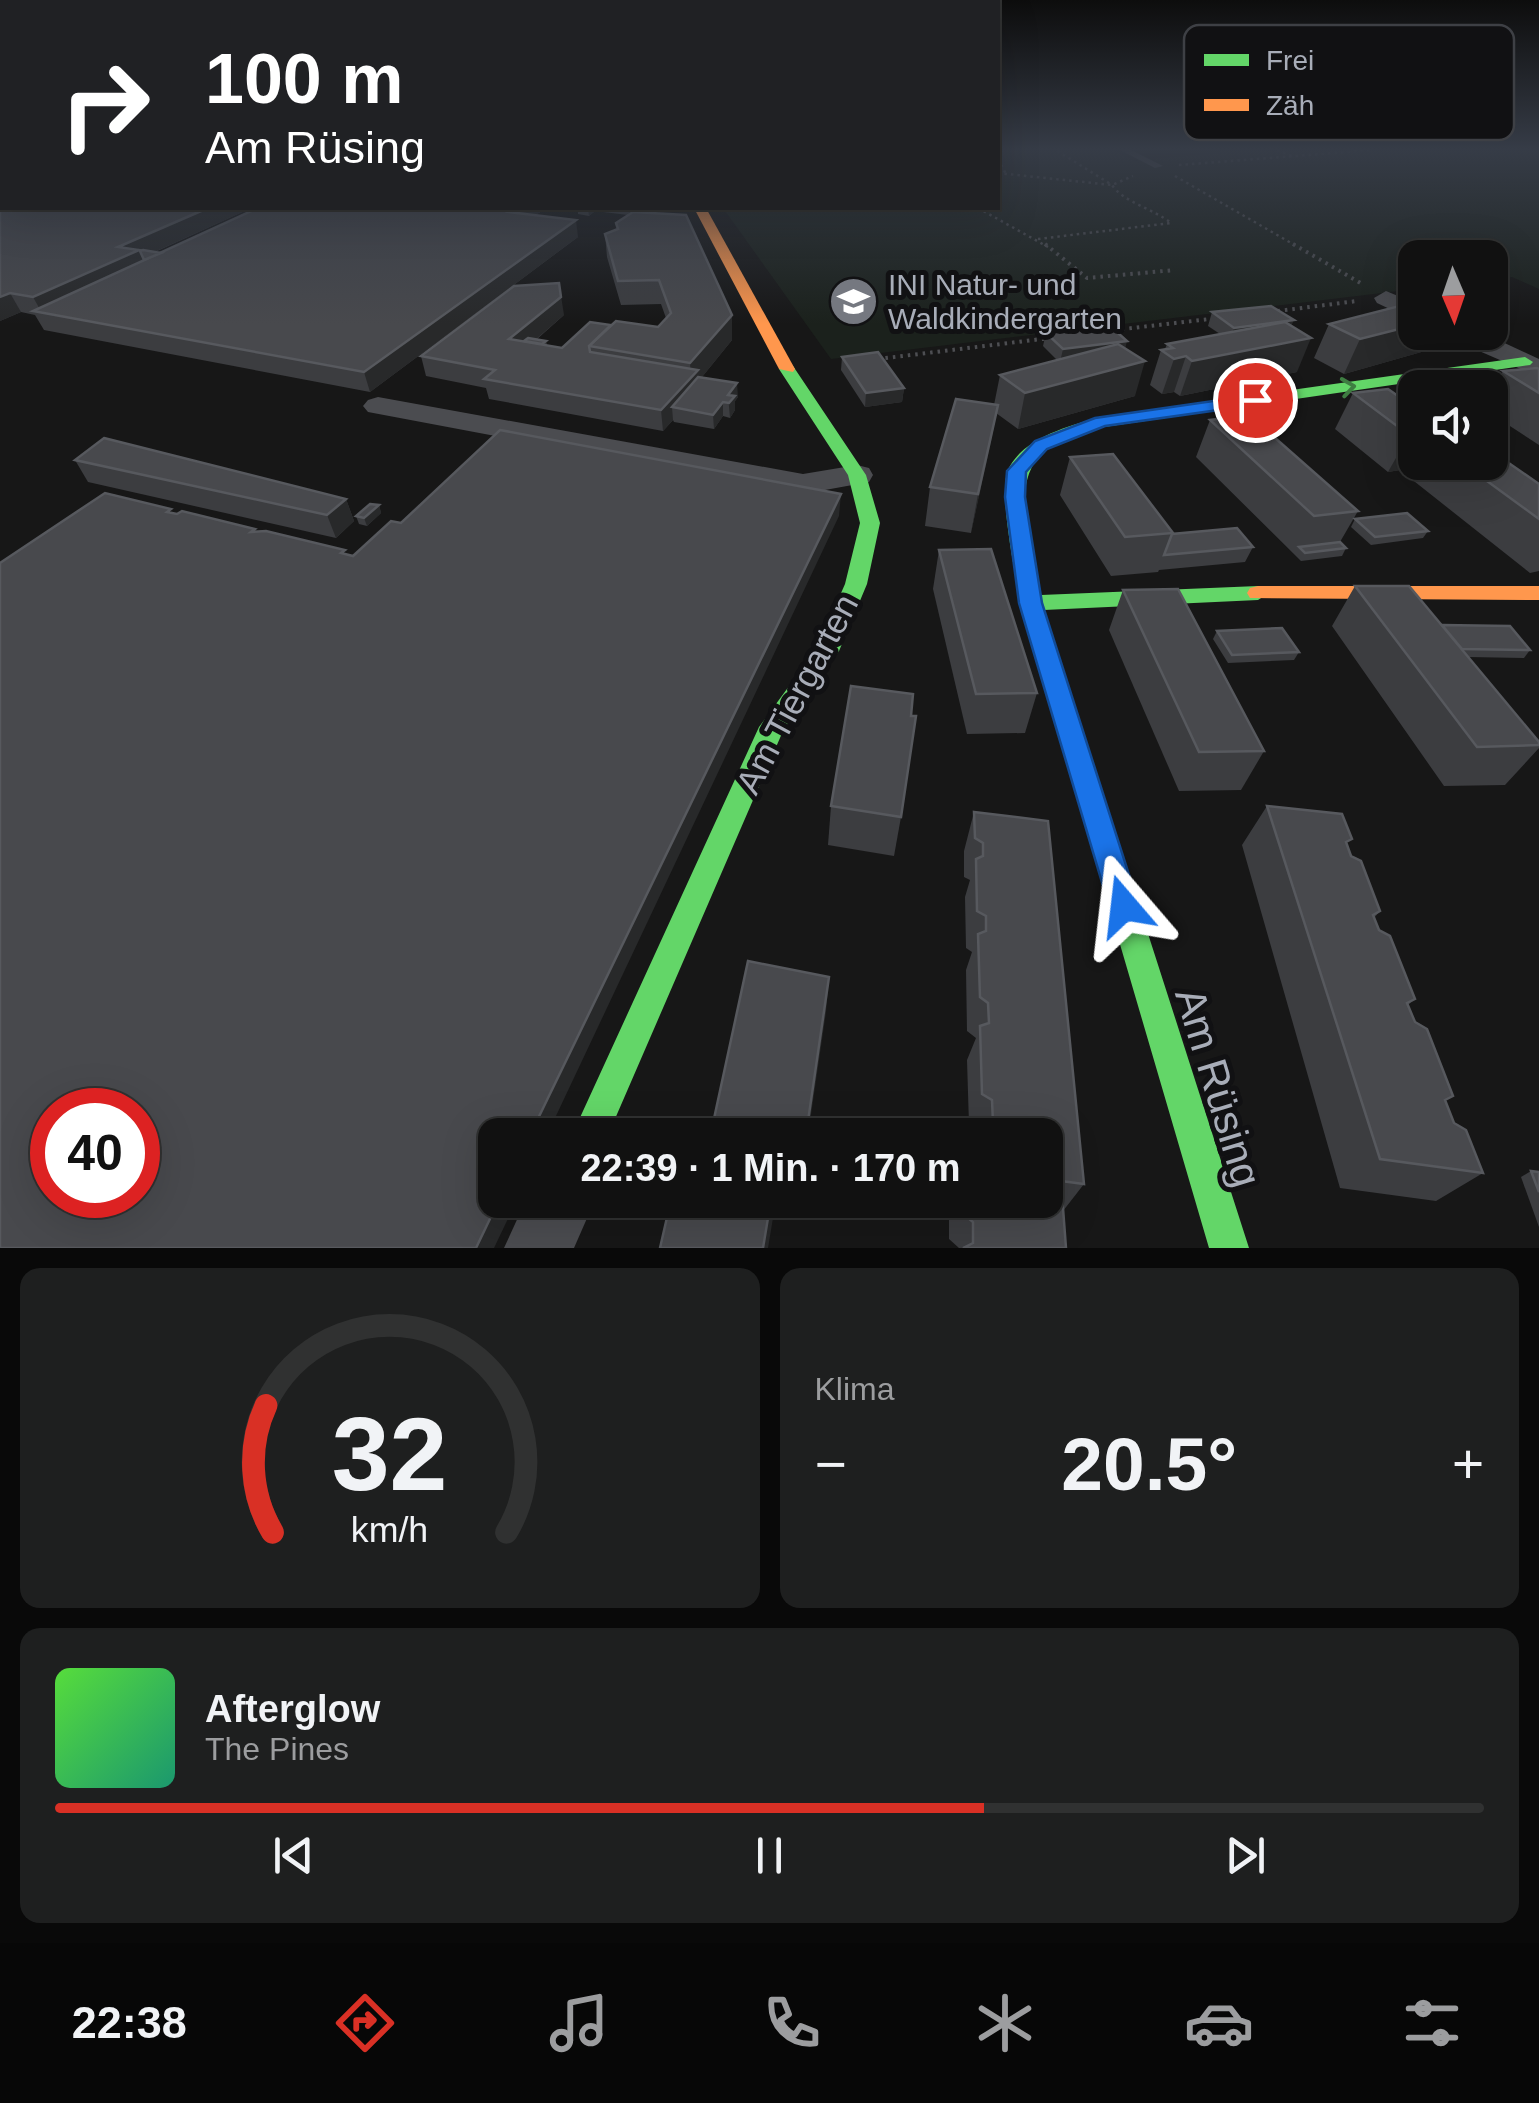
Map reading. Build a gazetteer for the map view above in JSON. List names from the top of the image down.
{
  "streets": {
    "street": ["Am Tiergarten", "Am Rüsing"]
  },
  "one_way": ["Am Rüsing"],
  "places": {
    "school or university": ["INI Natur- und Waldkindergarten"]
  },
  "legend": ["Frei", "Zäh"],
  "north": "bottom",
  "page": {
    "turn": ["100 m", "Am Rüsing"],
    "limit": "40",
    "trip": "22:39 · 1 Min. · 170 m",
    "tile": "Klima",
    "heat": ["−", "20.5°", "+"],
    "song": ["Afterglow", "The Pines"],
    "tabs": "22:38",
    "gauge": ["32", "km/h"]
  }
}
